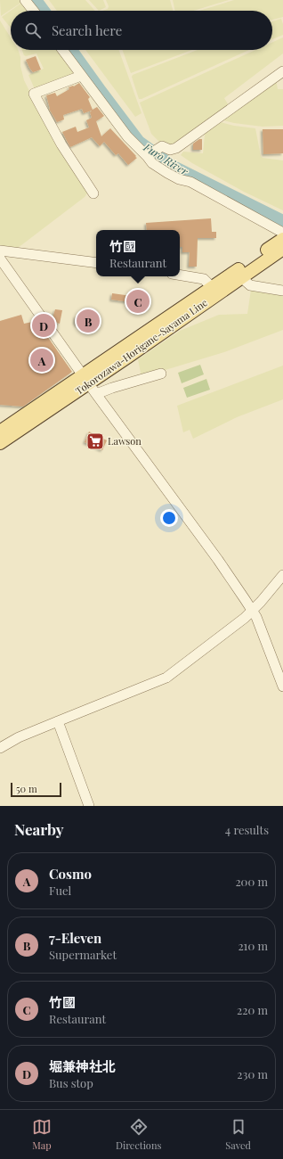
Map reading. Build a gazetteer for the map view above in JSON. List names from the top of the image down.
{
  "streets": {
    "main road": ["Tokorozawa-Horigane-Sayama Line"]
  },
  "water": ["Furo River"],
  "places": {
    "supermarket": ["Lawson"]
  },
  "scale_bar": "50 m",
  "page": {
    "search": "Search here",
    "popup": ["竹國", "Restaurant"],
    "pins": [
      "C",
      "B",
      "D",
      "A"
    ],
    "scale": "50 m",
    "heading": ["Nearby", "4 results"],
    "list": [
      {
        "mark": "A",
        "name": "Cosmo",
        "note": "Fuel",
        "value": "200 m"
      },
      {
        "mark": "B",
        "name": "7-Eleven",
        "note": "Supermarket",
        "value": "210 m"
      },
      {
        "mark": "C",
        "name": "竹國",
        "note": "Restaurant",
        "value": "220 m"
      },
      {
        "mark": "D",
        "name": "堀兼神社北",
        "note": "Bus stop",
        "value": "230 m"
      }
    ],
    "nav": ["Map", "Directions", "Saved"]
  }
}
